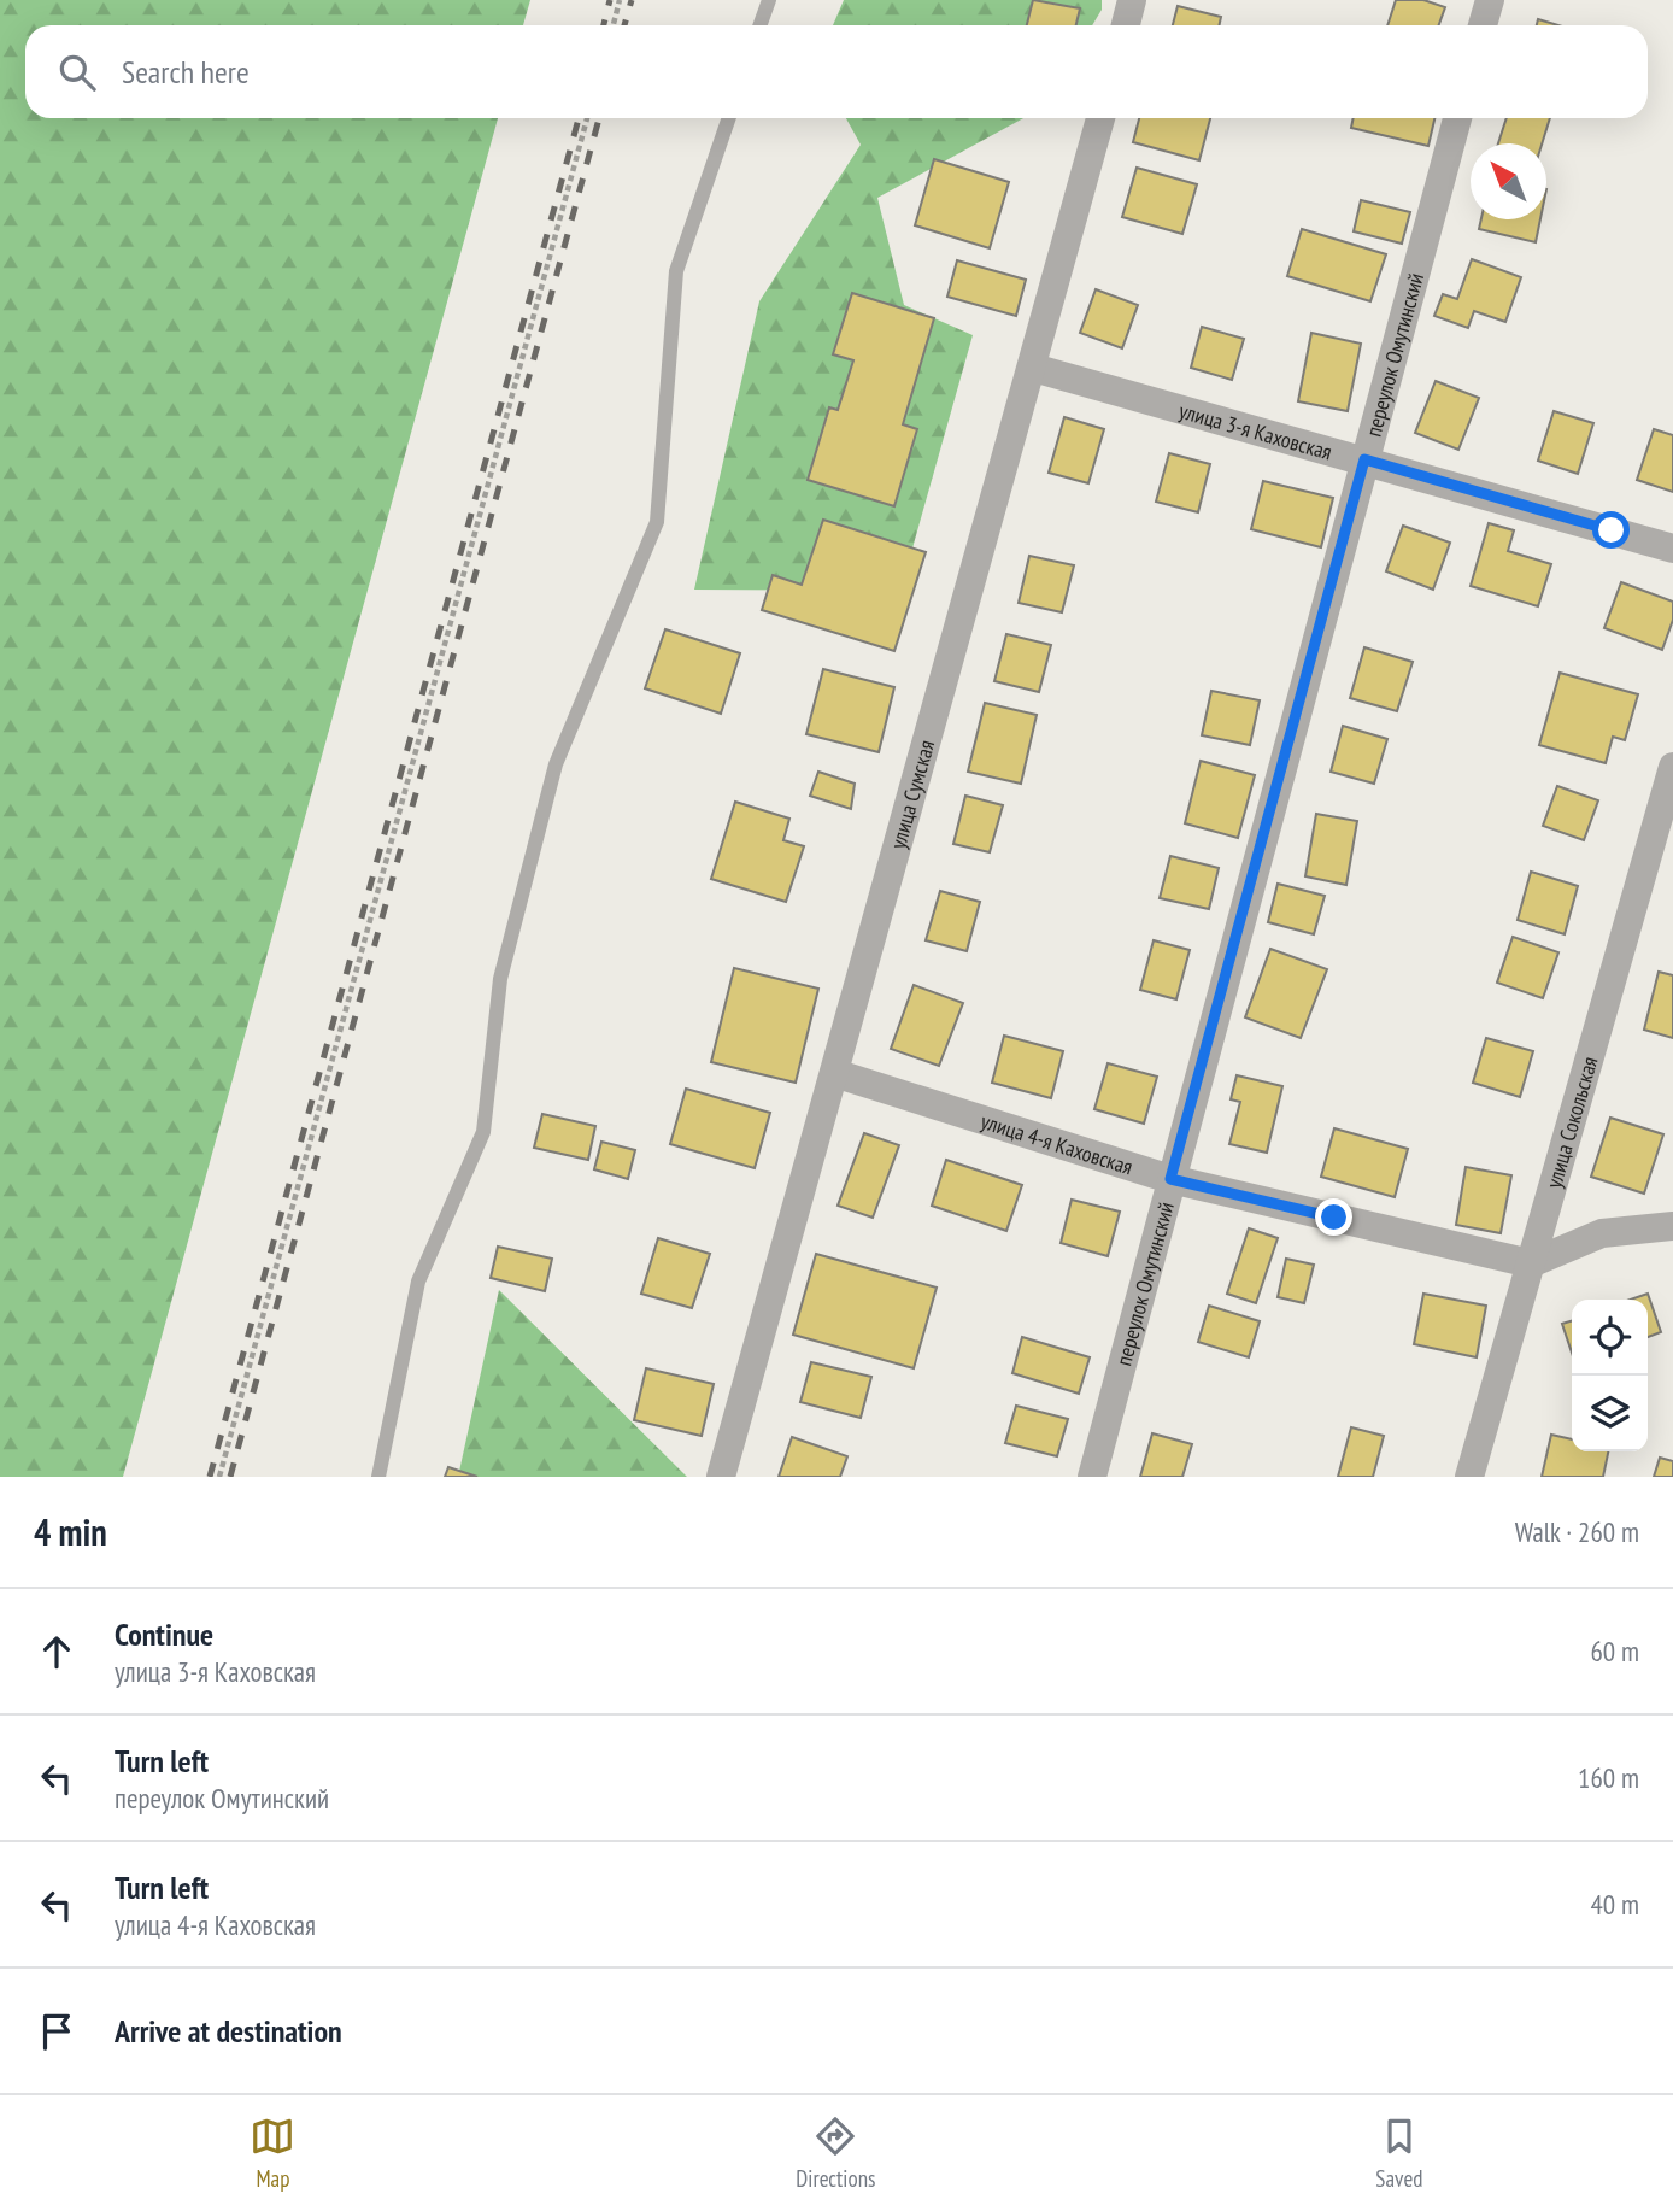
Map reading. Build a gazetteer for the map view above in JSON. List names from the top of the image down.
{
  "streets": {
    "street": [
      "переулок Омутинский",
      "улица 3-я Каховская",
      "улица Сумская",
      "улица Сокольская",
      "улица 4-я Каховская"
    ]
  },
  "crossings": [
    ["переулок Омутинский", "улица 3-я Каховская"],
    ["переулок Омутинский", "улица 4-я Каховская"],
    ["улица 3-я Каховская", "улица Сумская"],
    ["улица Сумская", "улица 4-я Каховская"],
    ["улица Сокольская", "улица 4-я Каховская"]
  ],
  "north": "top left",
  "page": {
    "search": "Search here",
    "heading": ["4 min", "Walk · 260 m"],
    "list": [
      ["Continue", "улица 3-я Каховская", "60 m"],
      ["Turn left", "переулок Омутинский", "160 m"],
      ["Turn left", "улица 4-я Каховская", "40 m"],
      "Arrive at destination"
    ],
    "nav": ["Map", "Directions", "Saved"]
  }
}
